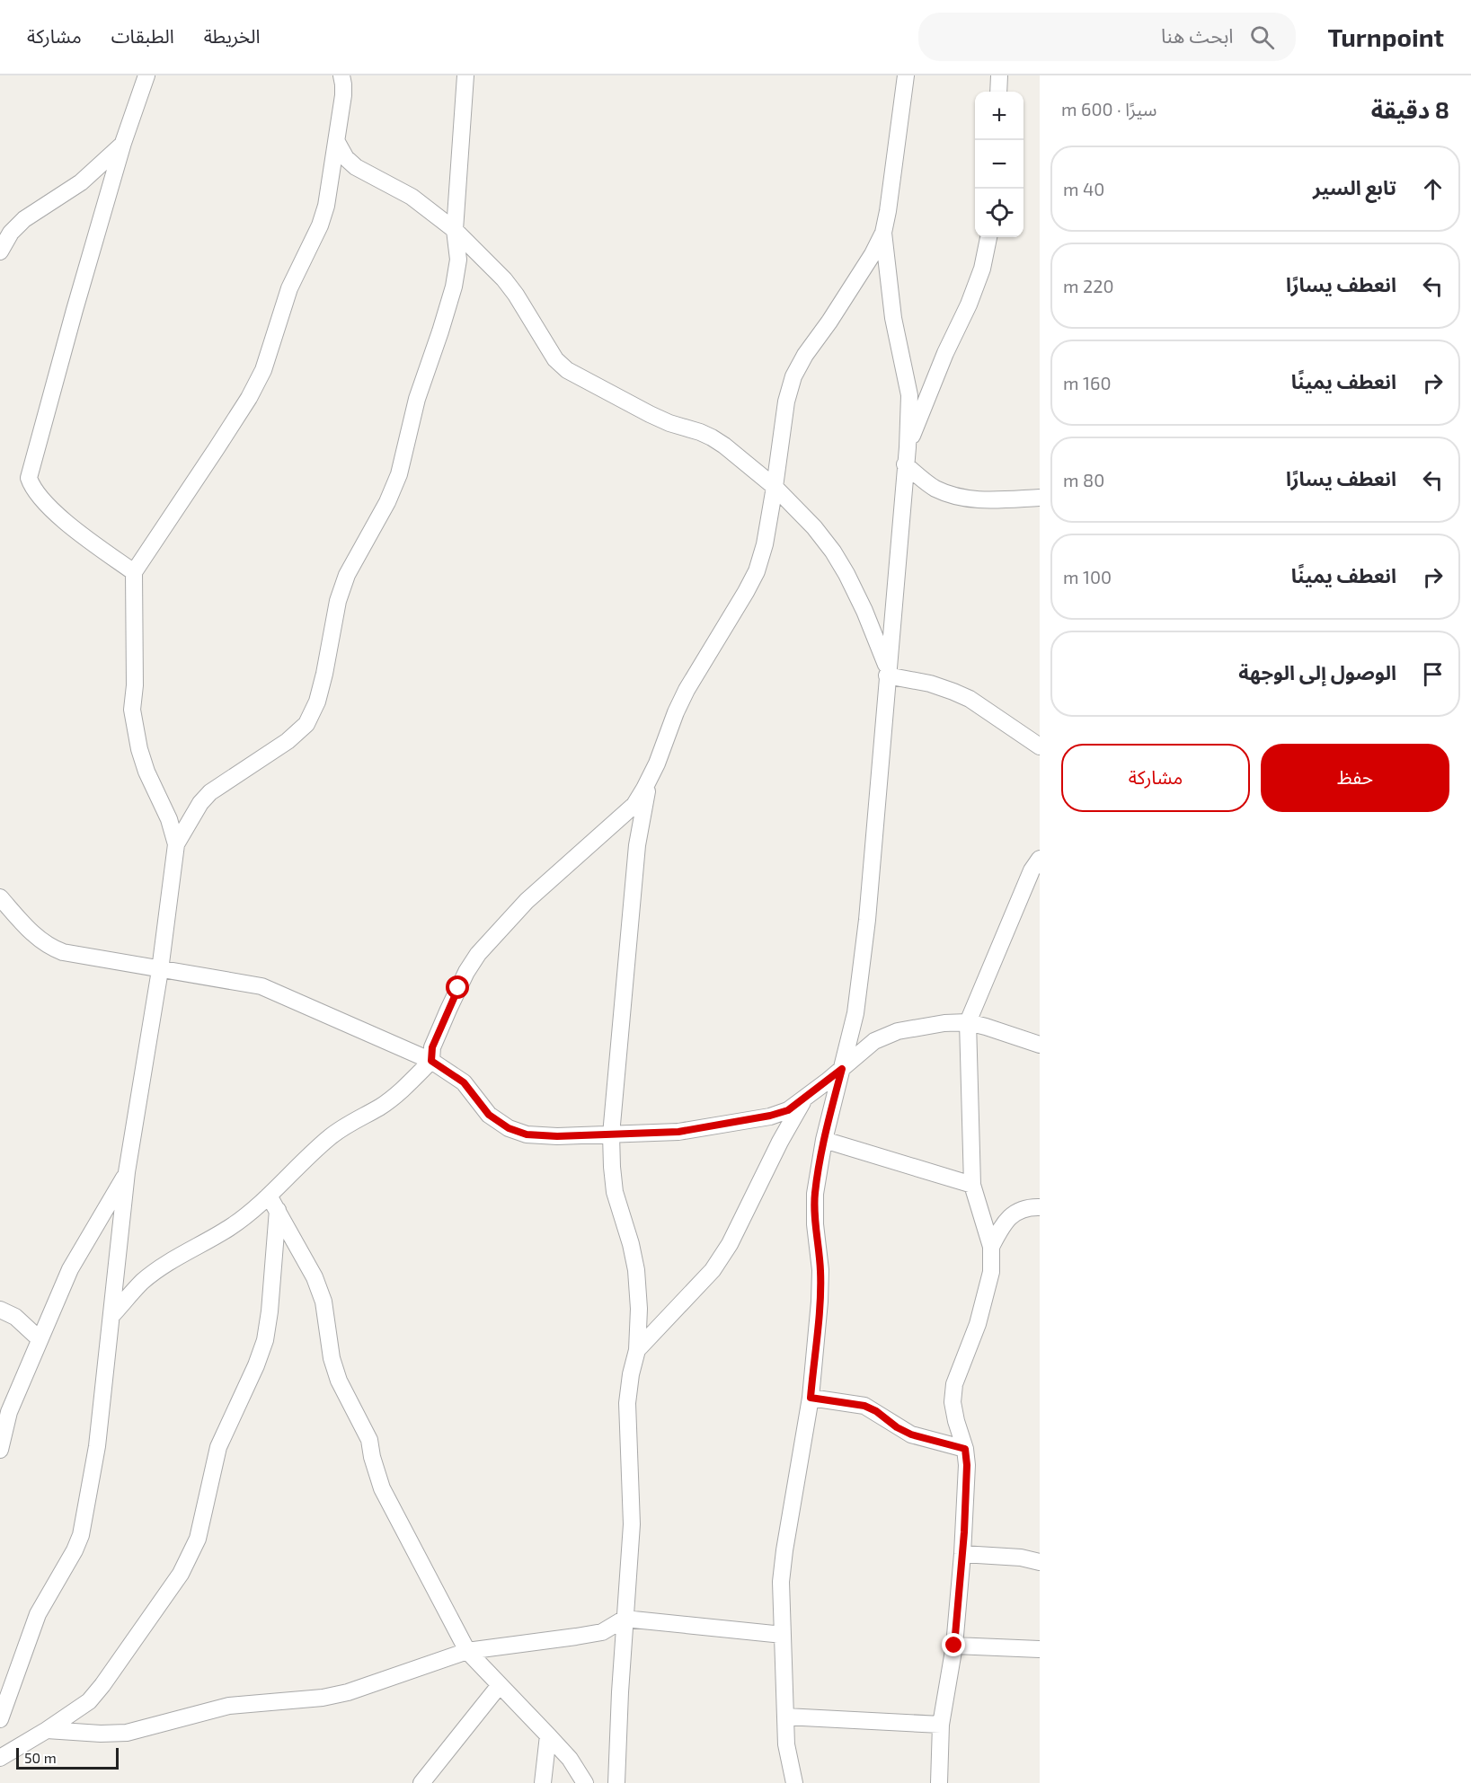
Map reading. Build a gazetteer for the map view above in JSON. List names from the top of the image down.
{
  "scale_bar": "50 m",
  "page": {
    "header": "Turnpoint",
    "search": "ابحث هنا",
    "nav": ["الخريطة", "الطبقات", "مشاركة"],
    "heading": ["8 دقيقة", "سيرًا · 600 m"],
    "map_buttons": ["+", "−"],
    "list": [
      ["تابع السير", "40 m"],
      ["انعطف يسارًا", "220 m"],
      ["انعطف يمينًا", "160 m"],
      ["انعطف يسارًا", "80 m"],
      ["انعطف يمينًا", "100 m"],
      "الوصول إلى الوجهة"
    ],
    "buttons": ["حفظ", "مشاركة"],
    "scale": "50 m"
  }
}
